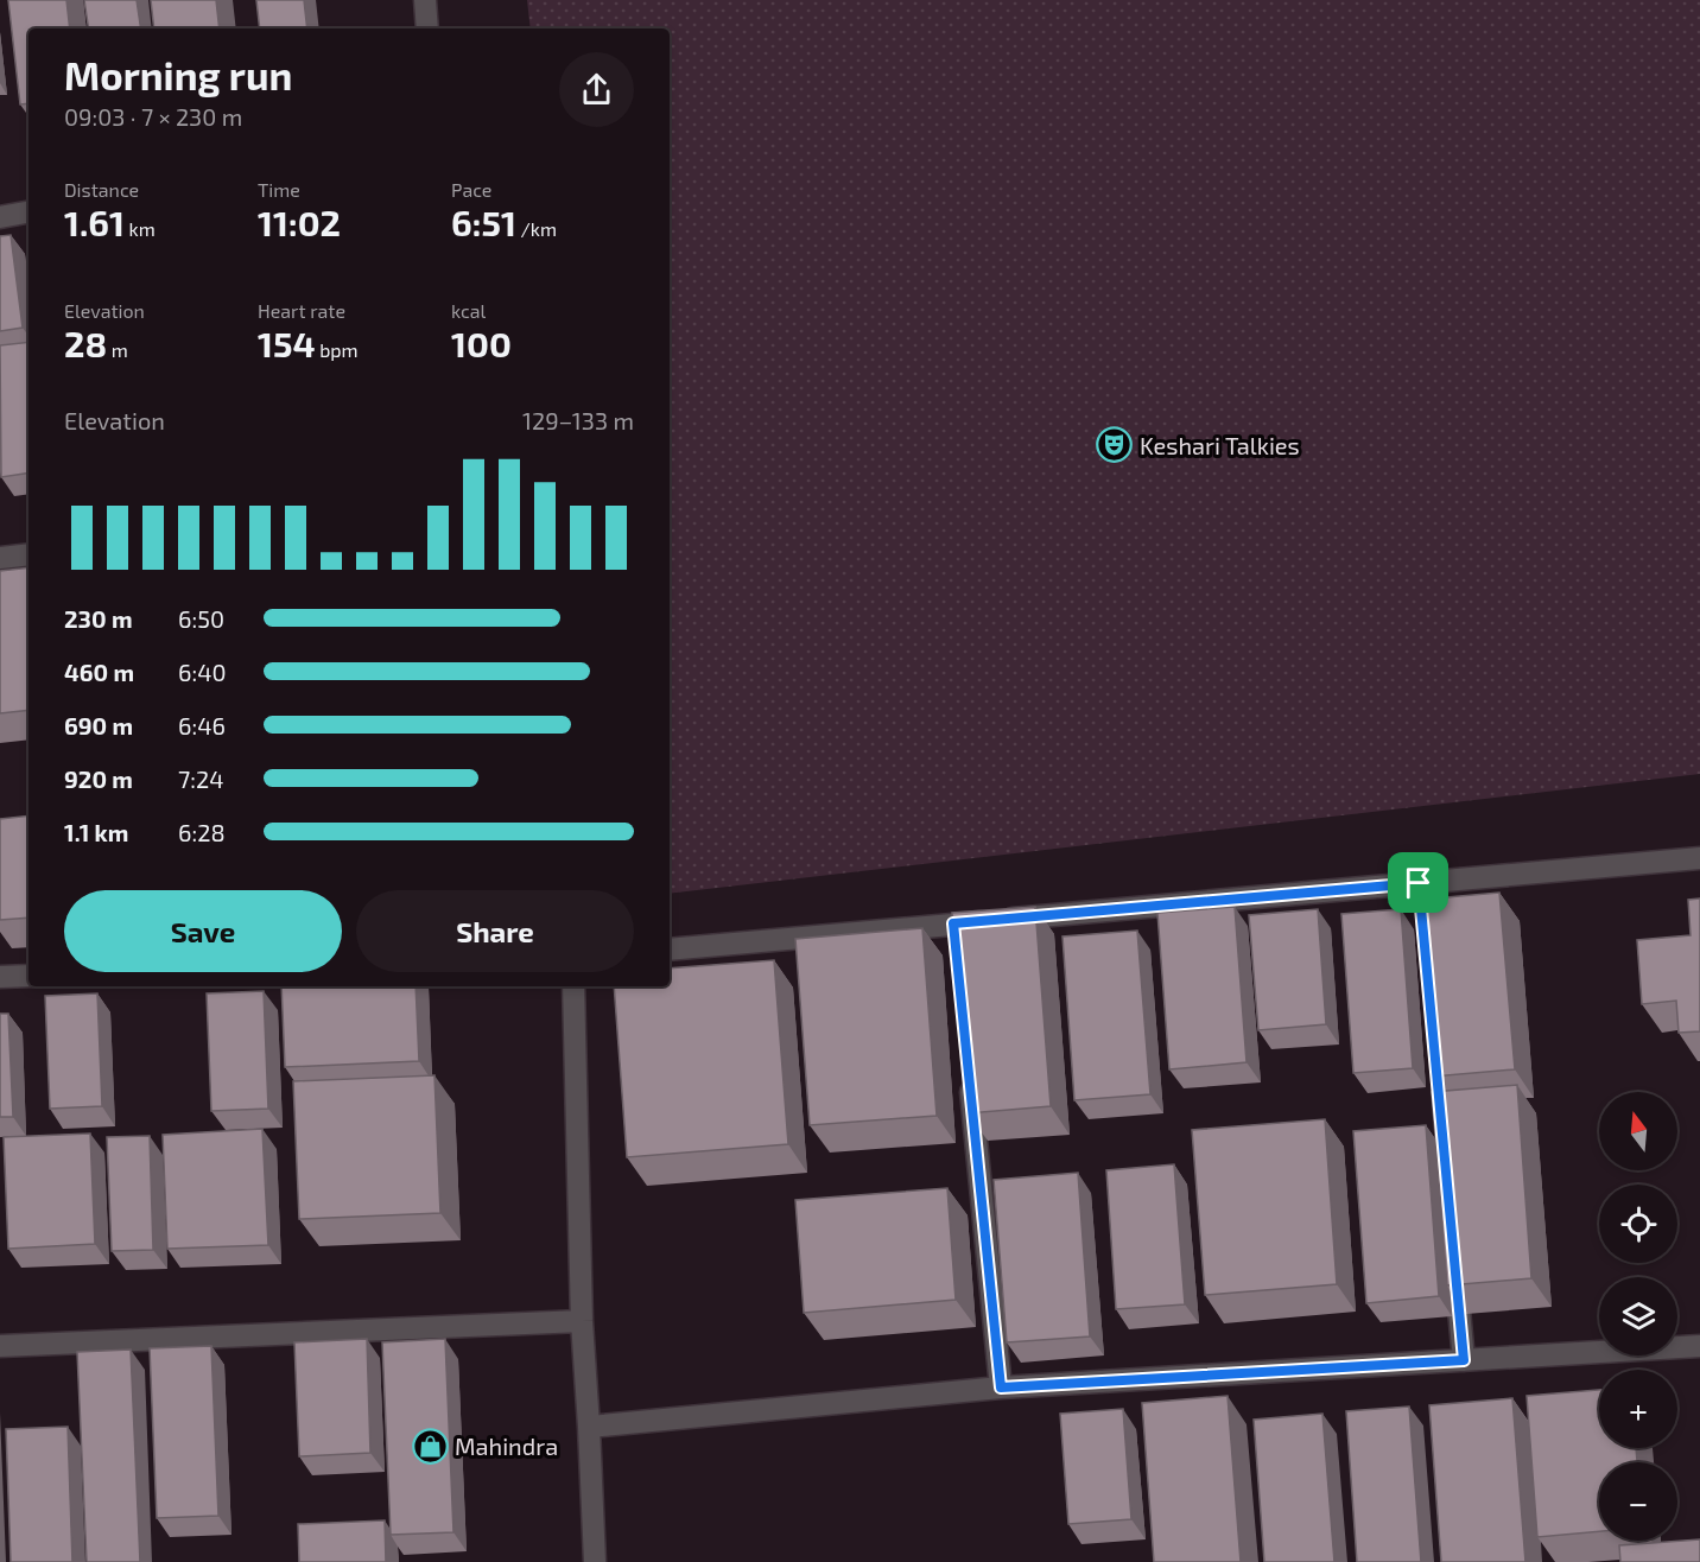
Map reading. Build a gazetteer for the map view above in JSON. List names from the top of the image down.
{
  "places": {
    "theatre": ["Keshari Talkies"],
    "shop": ["Mahindra"]
  },
  "north": "top",
  "page": {
    "heading": ["Morning run", "09:03 · 7 × 230 m"],
    "stats": [
      ["Distance", "1.61 km"],
      ["Time", "11:02"],
      ["Pace", "6:51 /km"],
      ["Elevation", "28 m"],
      ["Heart rate", "154 bpm"],
      ["kcal", "100"]
    ],
    "chart": ["Elevation", "129–133 m"],
    "list": [
      {
        "name": "230 m",
        "note": "6:50"
      },
      {
        "name": "460 m",
        "note": "6:40"
      },
      {
        "name": "690 m",
        "note": "6:46"
      },
      {
        "name": "920 m",
        "note": "7:24"
      },
      {
        "name": "1.1 km",
        "note": "6:28"
      }
    ],
    "buttons": ["Save", "Share"],
    "map_buttons": ["+", "−"]
  }
}
